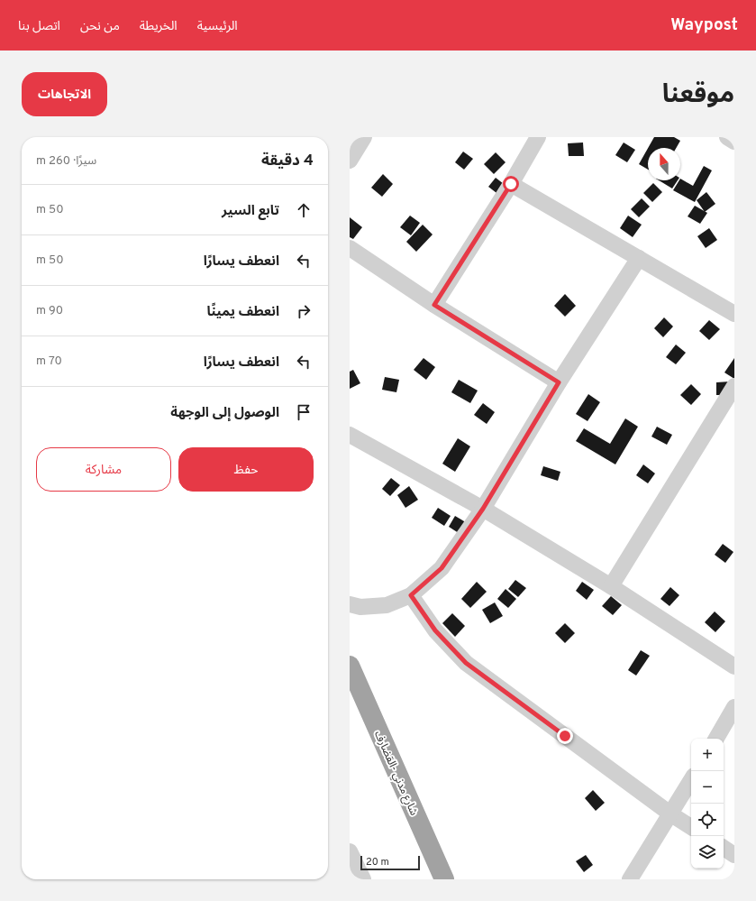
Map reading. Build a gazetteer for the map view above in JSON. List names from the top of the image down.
{
  "streets": {
    "highway": ["شارع مدني -القضارف"]
  },
  "scale_bar": "20 m",
  "north": "top",
  "page": {
    "header": "Waypost",
    "nav": [
      "الرئيسية",
      "الخريطة",
      "من نحن",
      "اتصل بنا"
    ],
    "title": "موقعنا",
    "buttons": [
      "الاتجاهات",
      ["حفظ", "مشاركة"]
    ],
    "heading": ["4 دقيقة", "سيرًا · 260 m"],
    "list": [
      ["تابع السير", "50 m"],
      ["انعطف يسارًا", "50 m"],
      ["انعطف يمينًا", "90 m"],
      ["انعطف يسارًا", "70 m"],
      "الوصول إلى الوجهة"
    ],
    "map_buttons": ["+", "−"],
    "scale": "20 m"
  }
}
